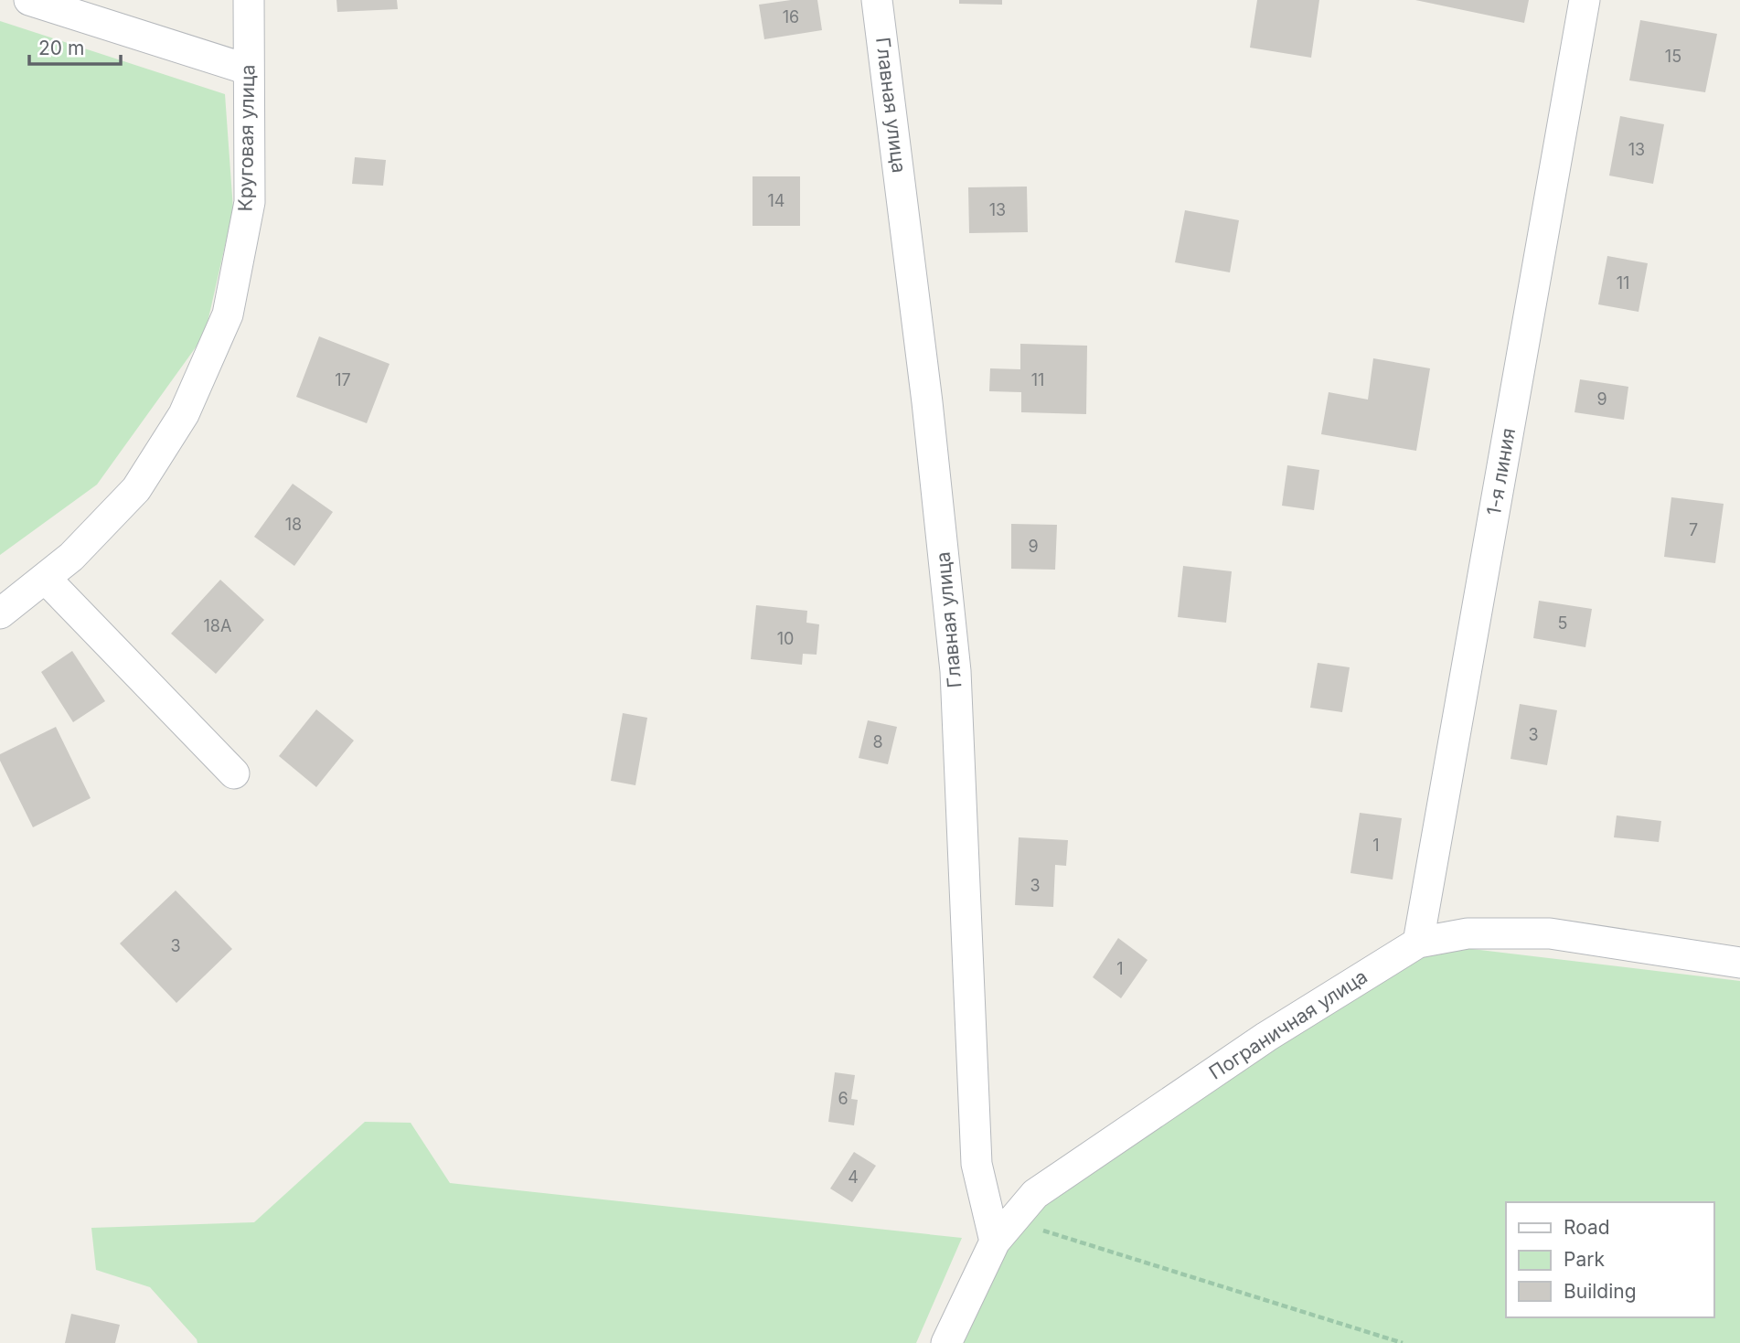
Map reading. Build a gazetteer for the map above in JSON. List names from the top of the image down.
{
  "streets": {
    "street": [
      "Главная улица",
      "Круговая улица",
      "1-я линия",
      "Пограничная улица"
    ]
  },
  "crossings": [
    ["Главная улица", "Пограничная улица"],
    ["1-я линия", "Пограничная улица"]
  ],
  "house_numbers": [
    "16",
    "15",
    "13",
    "14",
    "13",
    "11",
    "17",
    "11",
    "9",
    "18",
    "7",
    "9",
    "5",
    "18А",
    "10",
    "3",
    "8",
    "1",
    "3",
    "3",
    "1",
    "6",
    "4"
  ],
  "legend": ["Road", "Park", "Building"],
  "scale_bar": "20 m"
}
